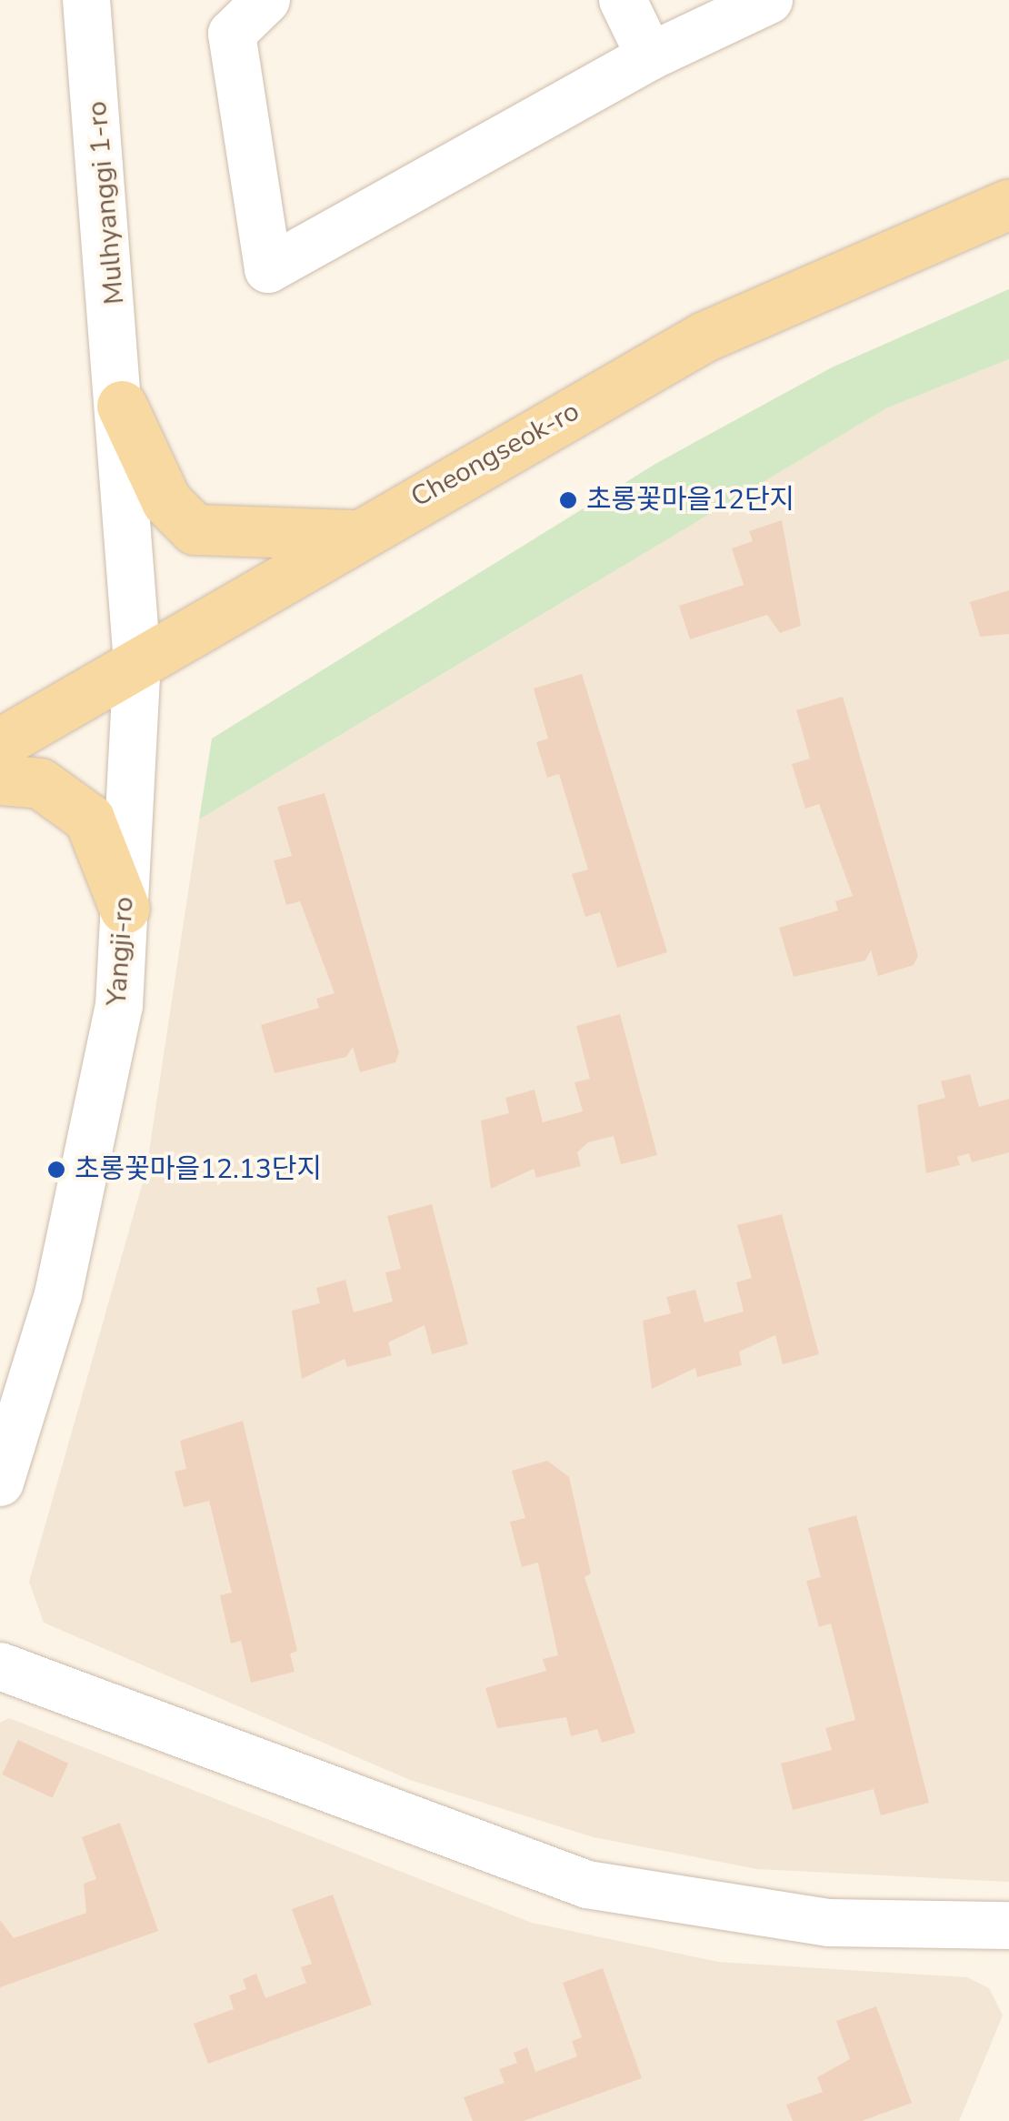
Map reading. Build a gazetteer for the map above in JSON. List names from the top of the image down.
{
  "streets": {
    "main road": ["Cheongseok-ro"],
    "street": ["Mulhyanggi 1-ro", "Yangji-ro"]
  },
  "crossings": [
    ["Mulhyanggi 1-ro", "Yangji-ro"],
    ["Cheongseok-ro", "Yangji-ro"]
  ],
  "places": ["초롱꽃마을12단지", "초롱꽃마을12.13단지"]
}
